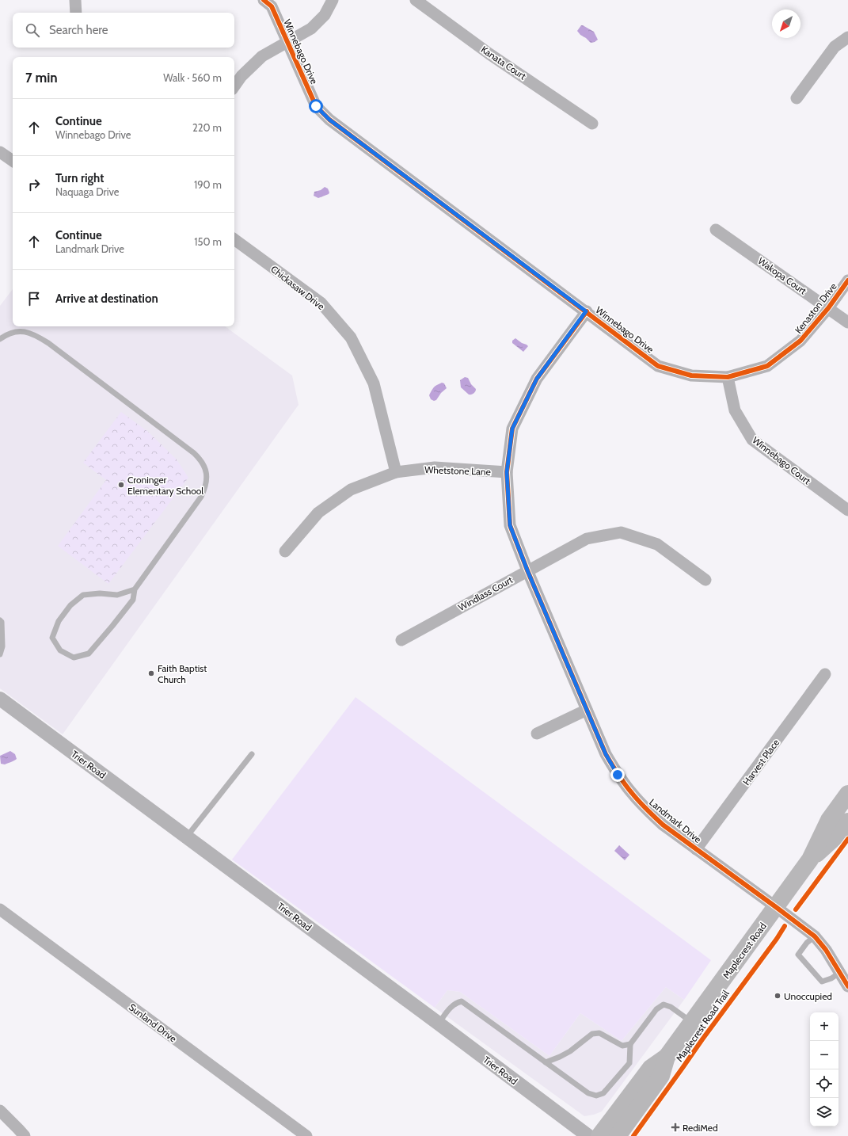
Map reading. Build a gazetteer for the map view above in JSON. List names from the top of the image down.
{
  "streets": {
    "main road": ["Maplecrest Road"],
    "street": [
      "Winnebago Drive",
      "Kanata Court",
      "Wakopa Court",
      "Chickasaw Drive",
      "Kenaston Drive",
      "Winnebago Court",
      "Whetstone Lane",
      "Windlass Court",
      "Harvest Place",
      "Trier Road",
      "Landmark Drive",
      "Sunland Drive"
    ],
    "cycle path": ["Maplecrest Road Trail"]
  },
  "crossings": [
    ["Winnebago Drive", "Kenaston Drive"],
    ["Winnebago Drive", "Winnebago Court"],
    ["Winnebago Drive", "Landmark Drive"],
    ["Wakopa Court", "Kenaston Drive"],
    ["Chickasaw Drive", "Whetstone Lane"],
    ["Kenaston Drive", "Winnebago Court"],
    ["Whetstone Lane", "Landmark Drive"],
    ["Windlass Court", "Landmark Drive"],
    ["Harvest Place", "Landmark Drive"],
    ["Landmark Drive", "Maplecrest Road"]
  ],
  "places": {
    "other": ["Croninger Elementary School", "Faith Baptist Church", "Unoccupied"],
    "health": ["RediMed"]
  },
  "north": "bottom left",
  "page": {
    "search": "Search here",
    "heading": ["7 min", "Walk · 560 m"],
    "list": [
      ["Continue", "Winnebago Drive", "220 m"],
      ["Turn right", "Naquaga Drive", "190 m"],
      ["Continue", "Landmark Drive", "150 m"],
      "Arrive at destination"
    ],
    "map_buttons": ["+", "−"]
  }
}
